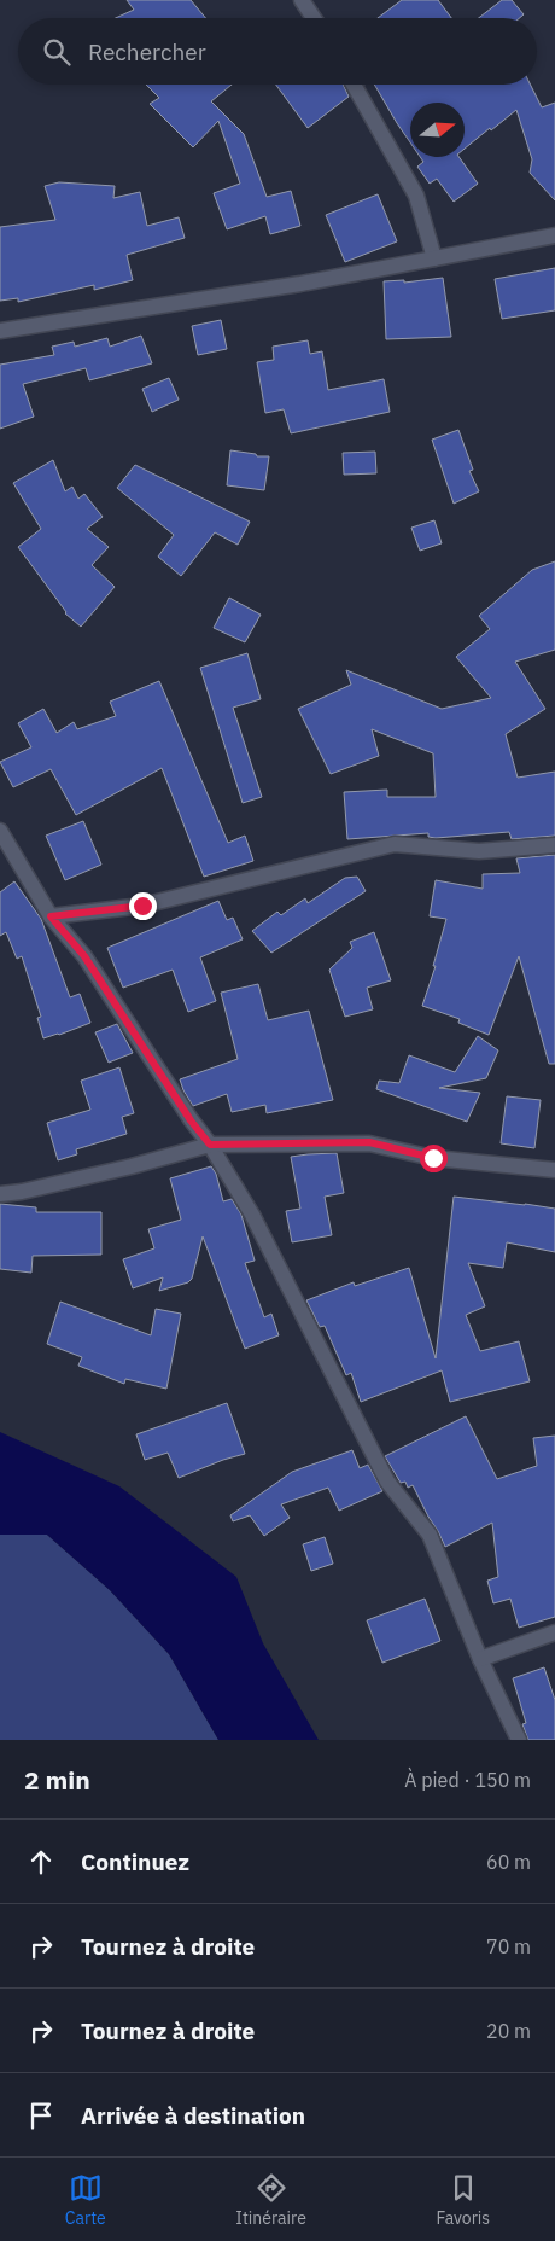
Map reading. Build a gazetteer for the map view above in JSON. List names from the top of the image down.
{
  "north": "right",
  "page": {
    "search": "Rechercher",
    "heading": ["2 min", "À pied · 150 m"],
    "list": [
      ["Continuez", "60 m"],
      ["Tournez à droite", "70 m"],
      ["Tournez à droite", "20 m"],
      "Arrivée à destination"
    ],
    "nav": ["Carte", "Itinéraire", "Favoris"]
  }
}
